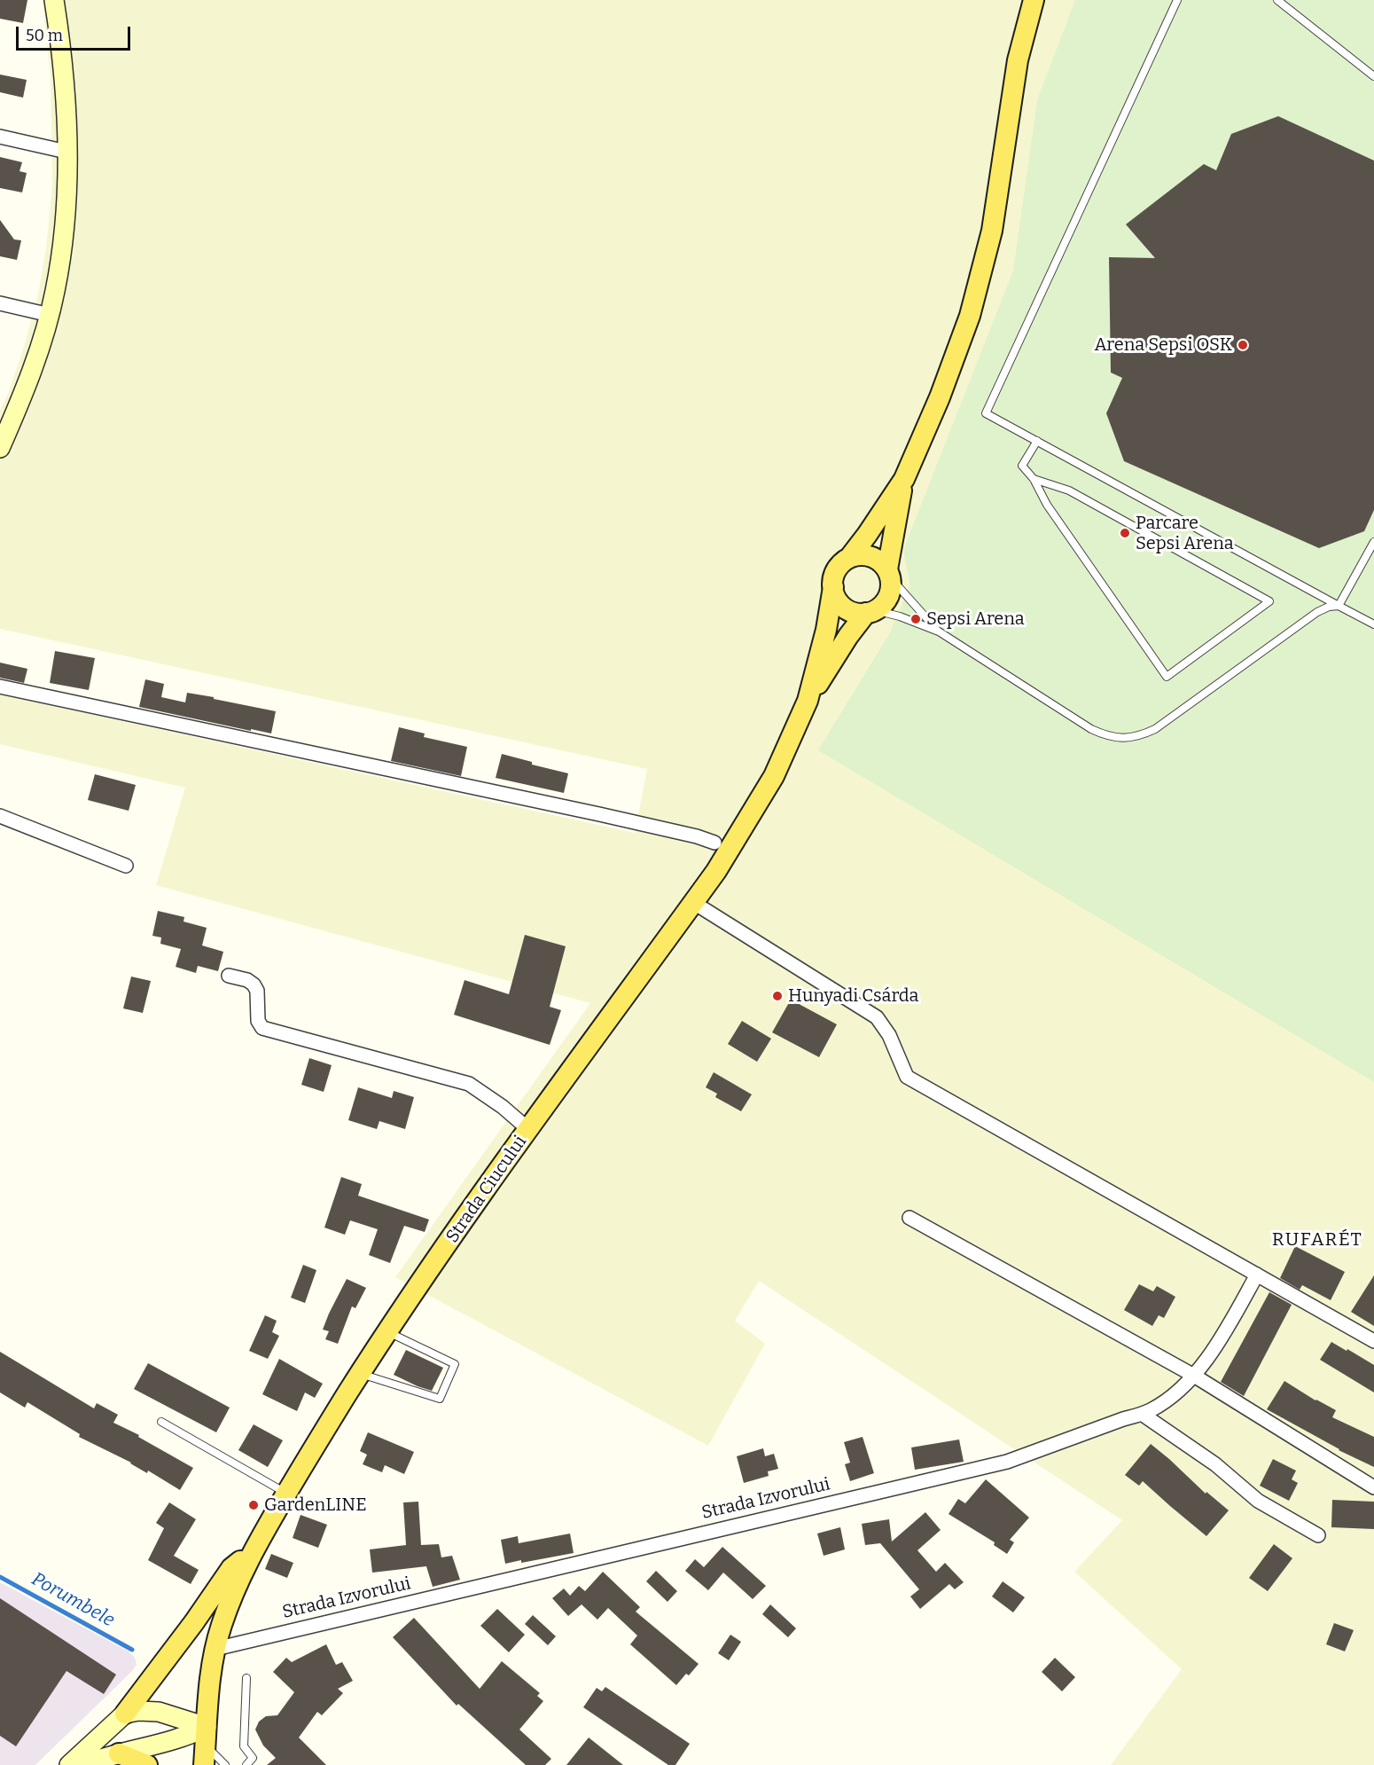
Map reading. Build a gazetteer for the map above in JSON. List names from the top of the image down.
{
  "streets": {
    "main road": ["Strada Ciucului"],
    "street": ["Strada Izvorului"]
  },
  "districts": ["RUFARÉT"],
  "water": ["Porumbele"],
  "places": [
    "Arena Sepsi OSK",
    "Parcare Sepsi Arena",
    "Sepsi Arena",
    "Hunyadi Csárda",
    "GardenLINE"
  ],
  "scale_bar": "50 m"
}
